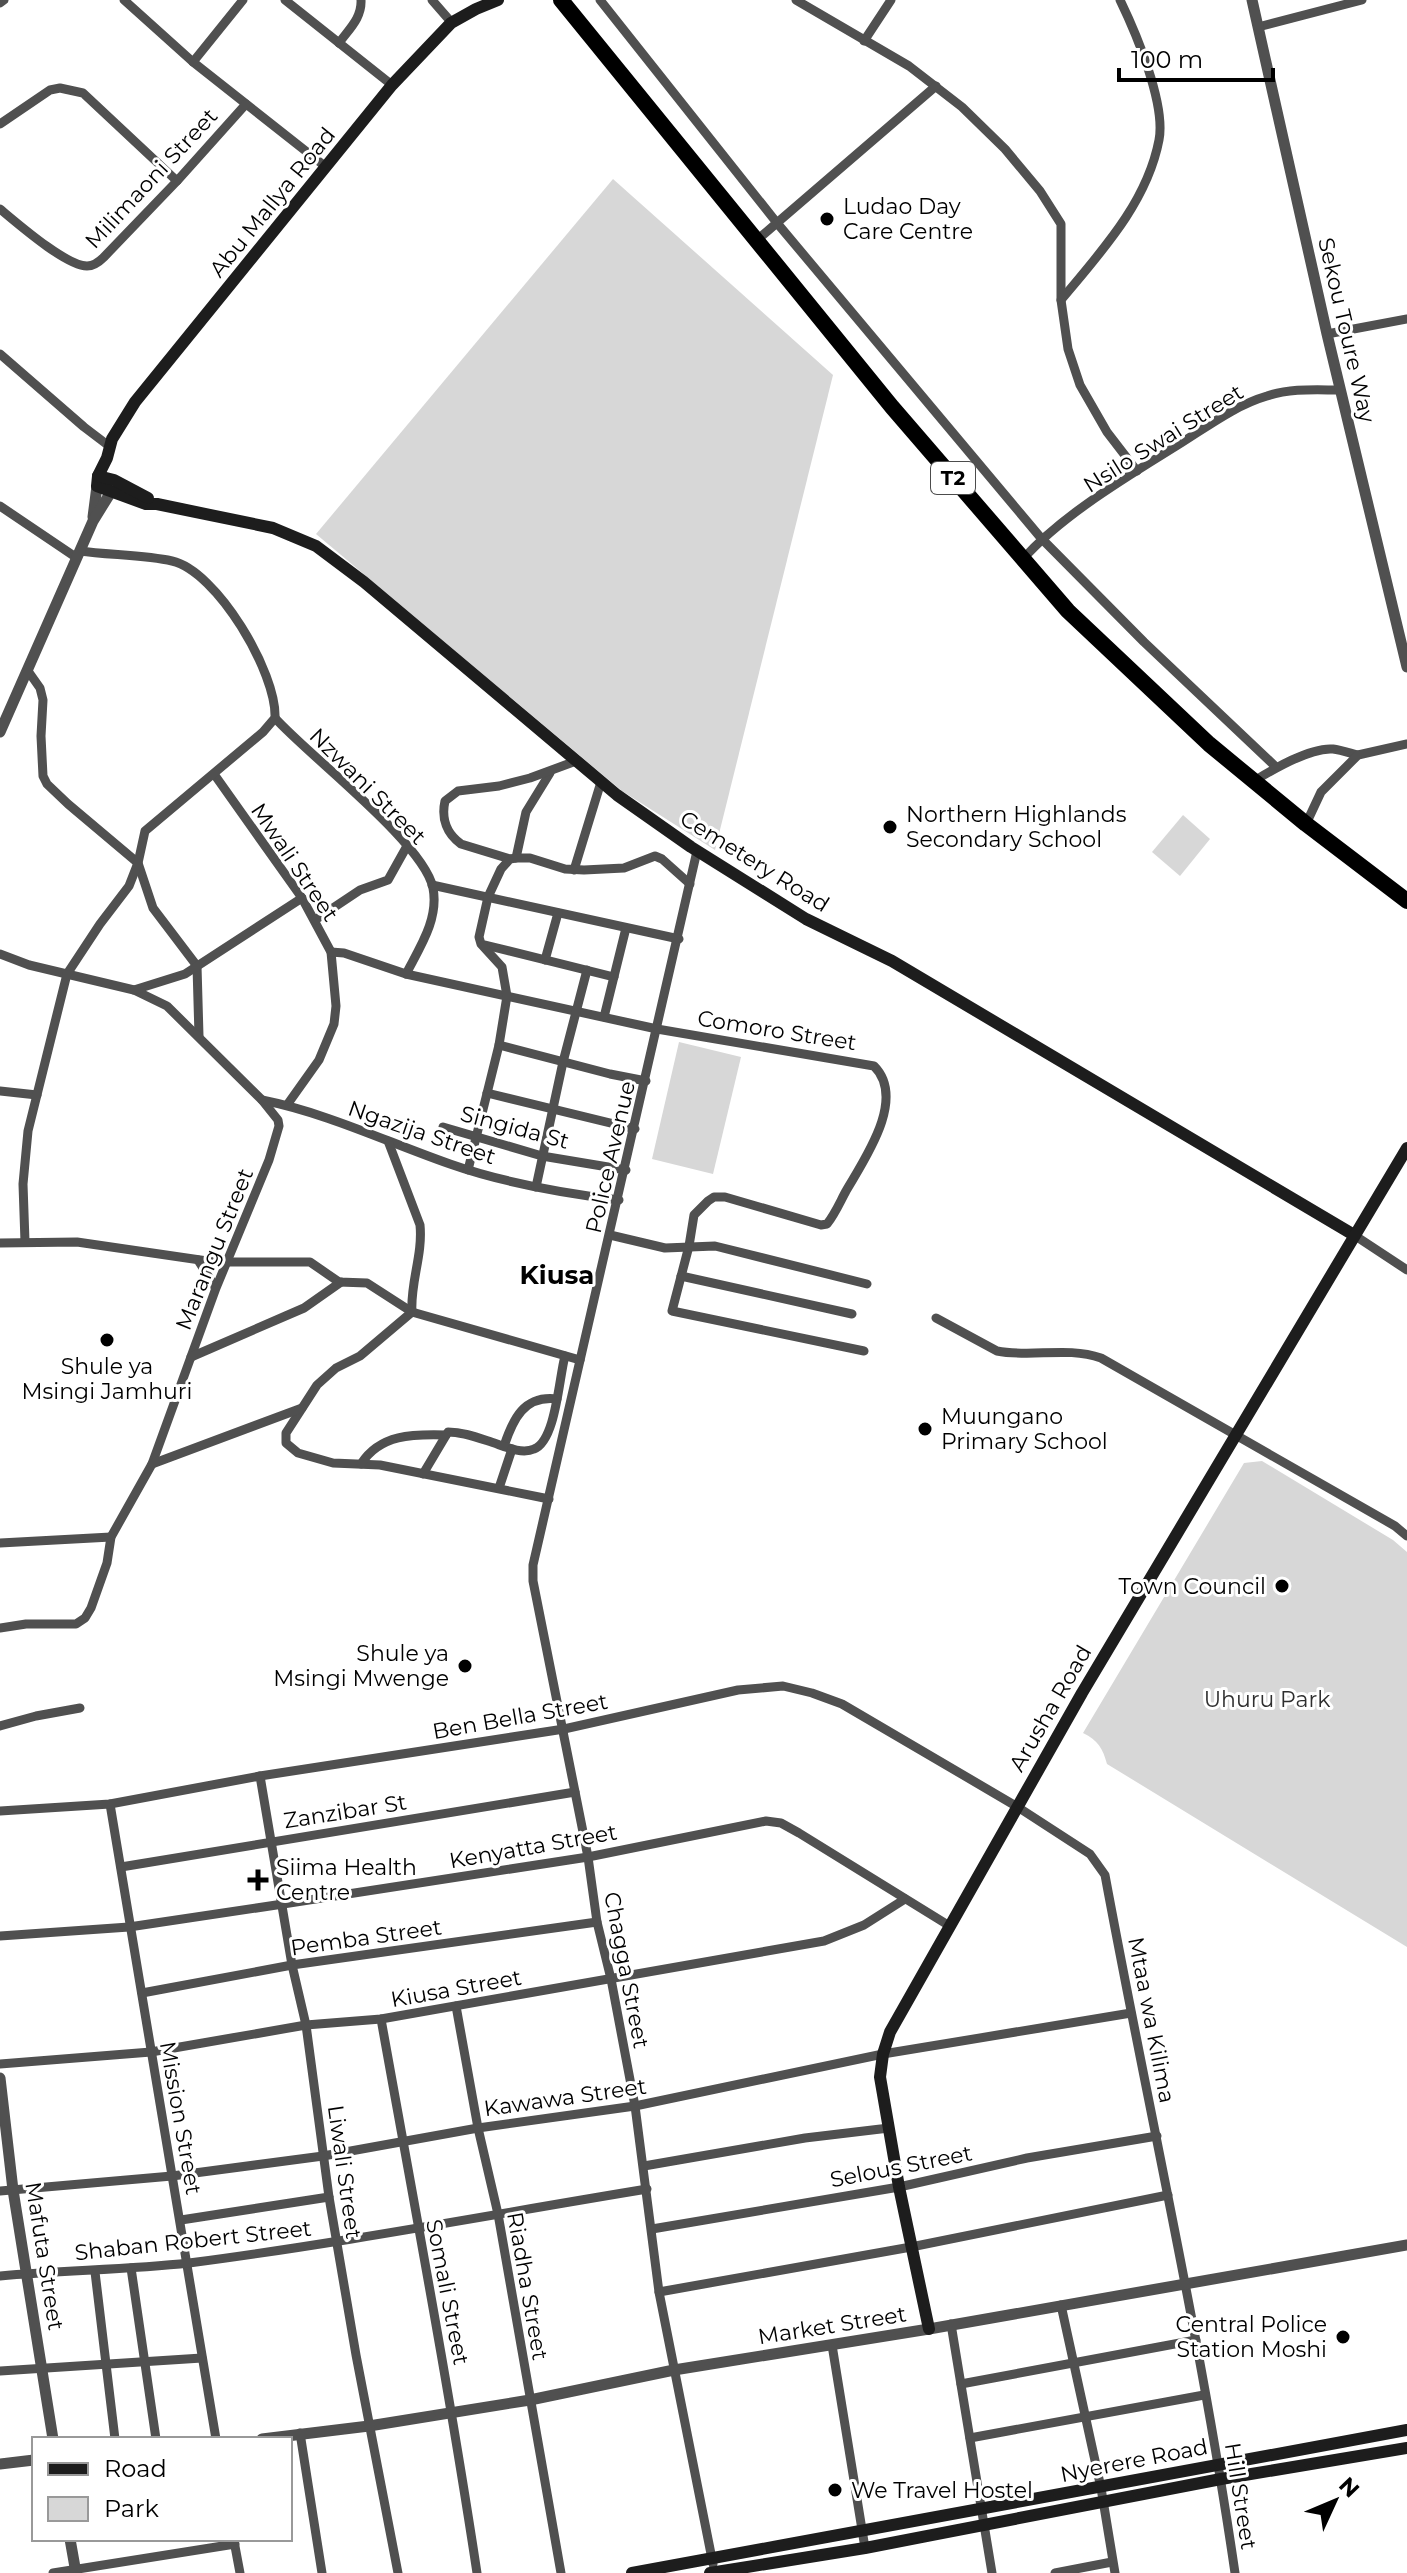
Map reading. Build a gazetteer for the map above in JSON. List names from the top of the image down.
{
  "streets": {
    "highway": ["T2"],
    "main road": [
      "Abu Mallya Road",
      "Cemetery Road",
      "Arusha Road",
      "Nyerere Road"
    ],
    "street": [
      "Milimaoni Street",
      "Sekou Toure Way",
      "Nsilo Swai Street",
      "Nzwani Street",
      "Mwali Street",
      "Comoro Street",
      "Singida St",
      "Ngazija Street",
      "Police Avenue",
      "Marangu Street",
      "Ben Bella Street",
      "Zanzibar St",
      "Kenyatta Street",
      "Pemba Street",
      "Chagga Street",
      "Kiusa Street",
      "Mtaa wa Kilima",
      "Kawawa Street",
      "Mission Street",
      "Selous Street",
      "Liwali Street",
      "Shaban Robert Street",
      "Mafuta Street",
      "Riadha Street",
      "Somali Street",
      "Market Street",
      "Hill Street"
    ]
  },
  "crossings": [
    ["Abu Mallya Road", "Cemetery Road"],
    ["Sekou Toure Way", "Nsilo Swai Street"],
    ["Nsilo Swai Street", "T2"],
    ["Cemetery Road", "Police Avenue"],
    ["Cemetery Road", "Arusha Road"],
    ["Mwali Street", "Comoro Street"],
    ["Mwali Street", "Ngazija Street"],
    ["Comoro Street", "Police Avenue"],
    ["Singida St", "Police Avenue"],
    ["Ngazija Street", "Police Avenue"],
    ["Ngazija Street", "Marangu Street"],
    ["Police Avenue", "Chagga Street"],
    ["Arusha Road", "Ben Bella Street"],
    ["Arusha Road", "Kenyatta Street"],
    ["Arusha Road", "Mtaa wa Kilima"],
    ["Arusha Road", "Kawawa Street"],
    ["Arusha Road", "Selous Street"],
    ["Arusha Road", "Market Street"],
    ["Ben Bella Street", "Chagga Street"],
    ["Ben Bella Street", "Mtaa wa Kilima"],
    ["Ben Bella Street", "Mission Street"],
    ["Ben Bella Street", "Liwali Street"],
    ["Zanzibar St", "Chagga Street"],
    ["Zanzibar St", "Mission Street"],
    ["Zanzibar St", "Liwali Street"],
    ["Kenyatta Street", "Chagga Street"],
    ["Kenyatta Street", "Kiusa Street"],
    ["Kenyatta Street", "Mission Street"],
    ["Kenyatta Street", "Liwali Street"],
    ["Pemba Street", "Chagga Street"],
    ["Pemba Street", "Mission Street"],
    ["Pemba Street", "Liwali Street"],
    ["Chagga Street", "Kiusa Street"],
    ["Chagga Street", "Kawawa Street"],
    ["Chagga Street", "Selous Street"],
    ["Chagga Street", "Shaban Robert Street"],
    ["Chagga Street", "Market Street"],
    ["Chagga Street", "Nyerere Road"],
    ["Kiusa Street", "Mission Street"],
    ["Kiusa Street", "Liwali Street"],
    ["Kiusa Street", "Riadha Street"],
    ["Kiusa Street", "Somali Street"],
    ["Mtaa wa Kilima", "Kawawa Street"],
    ["Mtaa wa Kilima", "Selous Street"],
    ["Mtaa wa Kilima", "Market Street"],
    ["Mtaa wa Kilima", "Hill Street"],
    ["Kawawa Street", "Mission Street"],
    ["Kawawa Street", "Liwali Street"],
    ["Kawawa Street", "Mafuta Street"],
    ["Kawawa Street", "Riadha Street"],
    ["Kawawa Street", "Somali Street"],
    ["Mission Street", "Shaban Robert Street"],
    ["Liwali Street", "Shaban Robert Street"],
    ["Liwali Street", "Market Street"],
    ["Shaban Robert Street", "Mafuta Street"],
    ["Shaban Robert Street", "Riadha Street"],
    ["Shaban Robert Street", "Somali Street"],
    ["Riadha Street", "Market Street"],
    ["Somali Street", "Market Street"],
    ["Market Street", "Hill Street"],
    ["Nyerere Road", "Hill Street"]
  ],
  "districts": ["Kiusa"],
  "parks": ["Uhuru Park"],
  "places": {
    "other": [
      "Ludao Day Care Centre",
      "Northern Highlands Secondary School",
      "Shule ya Msingi Jamhuri",
      "Muungano Primary School",
      "Town Council",
      "Shule ya Msingi Mwenge",
      "Central Police Station Moshi",
      "We Travel Hostel"
    ],
    "health": ["Siima Health Centre"]
  },
  "legend": ["Road", "Park"],
  "scale_bar": "100 m",
  "north": "top right"
}
